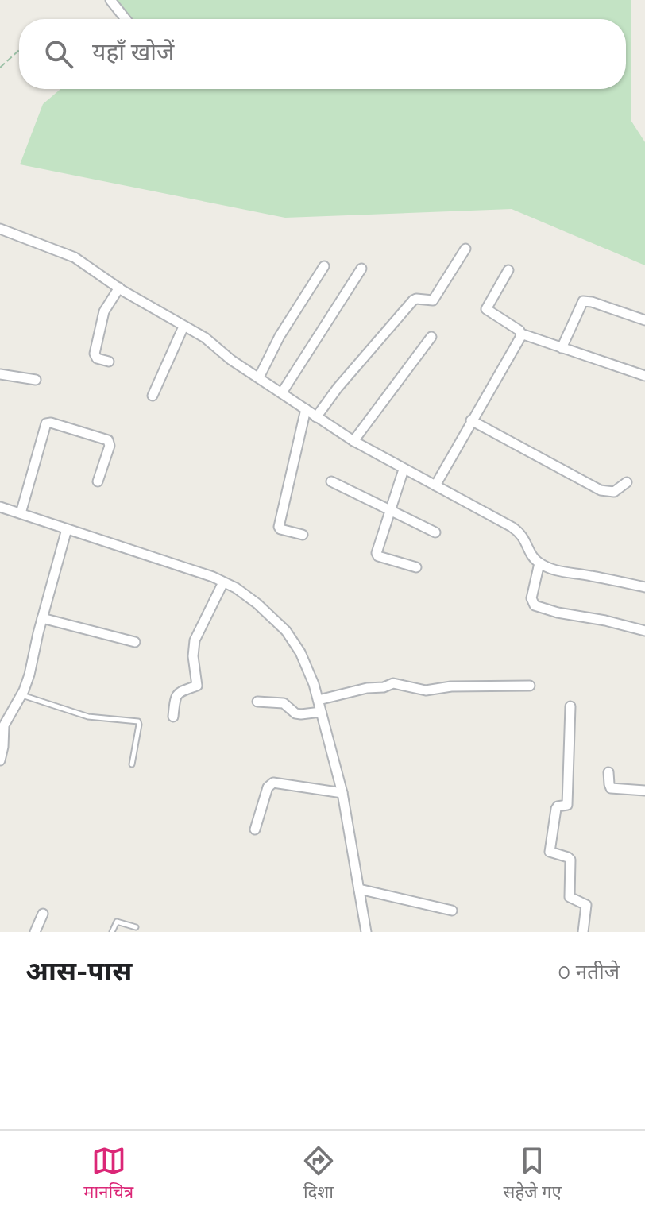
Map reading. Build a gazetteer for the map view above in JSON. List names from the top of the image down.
{
  "page": {
    "search": "यहाँ खोजें",
    "heading": ["आस-पास", "0 नतीजे"],
    "nav": ["मानचित्र", "दिशा", "सहेजे गए"]
  }
}
